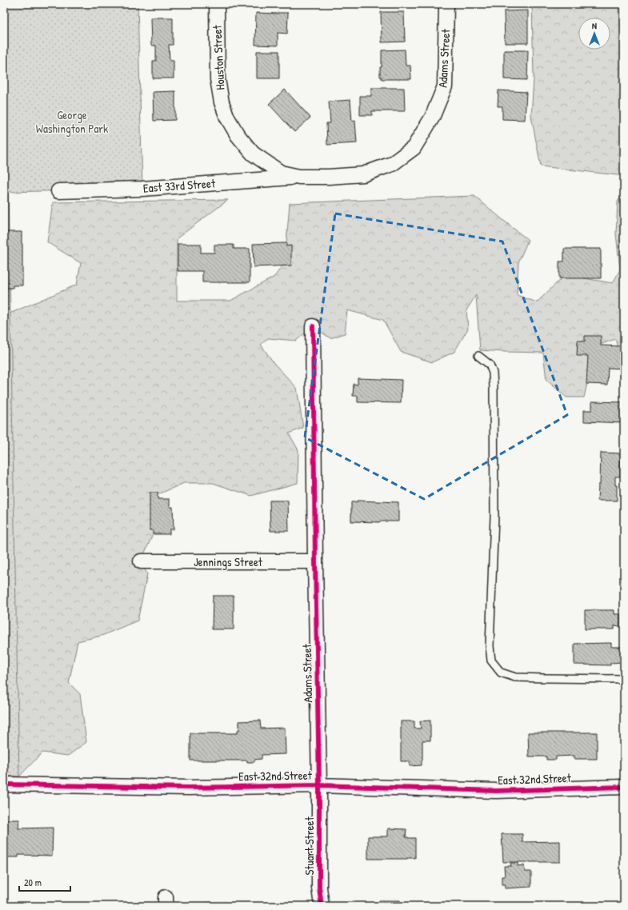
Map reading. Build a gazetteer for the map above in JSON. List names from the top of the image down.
{
  "streets": {
    "street": [
      "Houston Street",
      "Adams Street",
      "East 33rd Street",
      "Jennings Street",
      "East 32nd Street",
      "Stuart Street"
    ]
  },
  "crossings": [
    ["Houston Street", "Adams Street"],
    ["Houston Street", "East 33rd Street"],
    ["Adams Street", "Jennings Street"],
    ["Adams Street", "East 32nd Street"],
    ["Adams Street", "Stuart Street"],
    ["East 32nd Street", "Stuart Street"]
  ],
  "parks": ["George Washington Park"],
  "scale_bar": "20 m",
  "north": "top"
}
